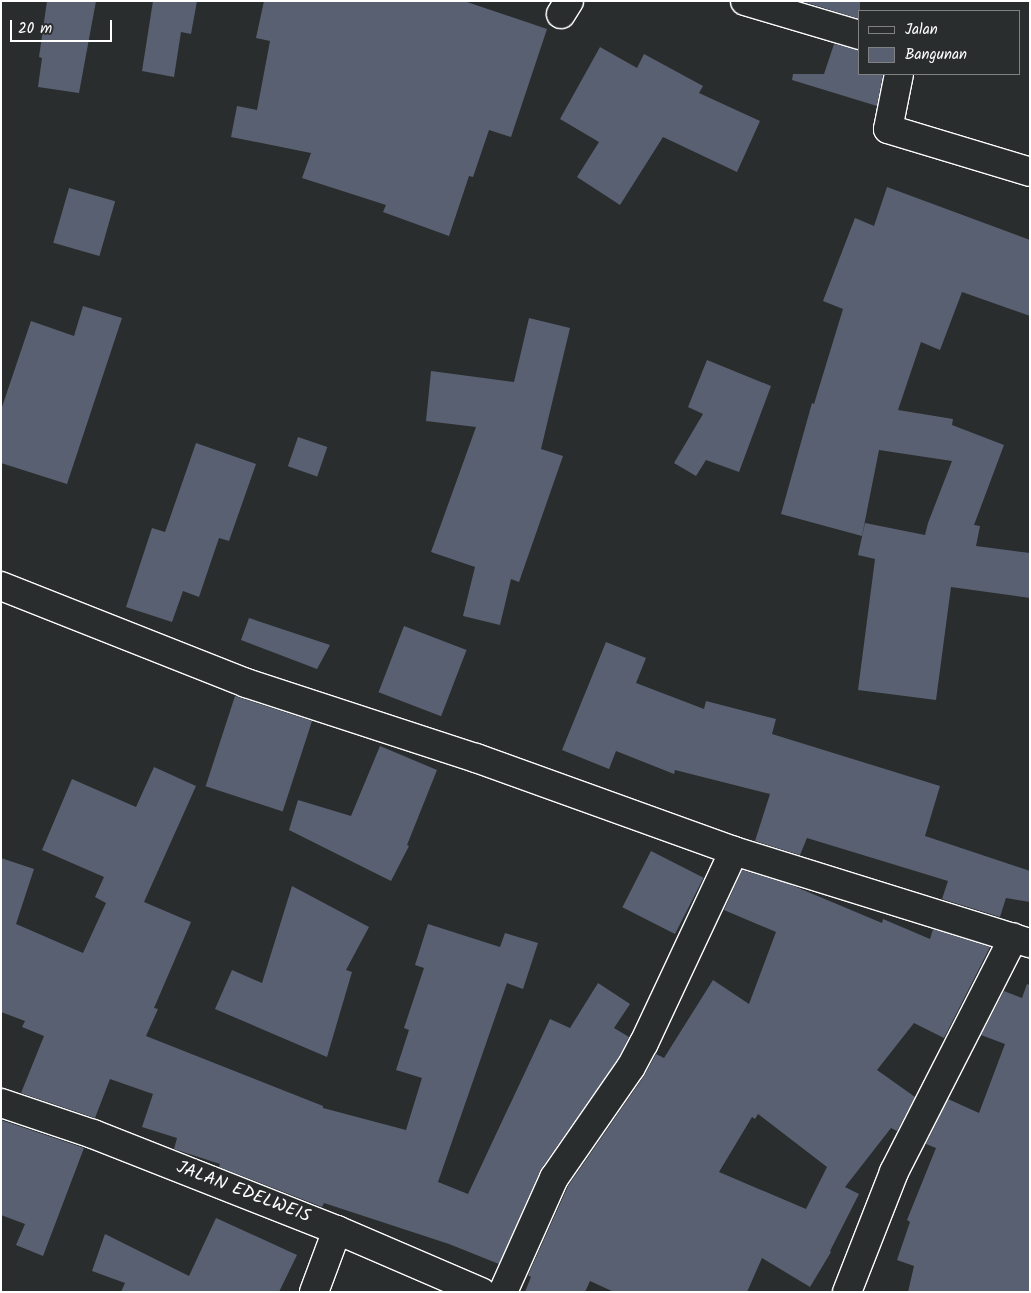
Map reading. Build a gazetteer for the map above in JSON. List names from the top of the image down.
{
  "streets": {
    "street": ["JALAN EDELWEIS"]
  },
  "legend": ["Jalan", "Bangunan"],
  "scale_bar": "20 m"
}
